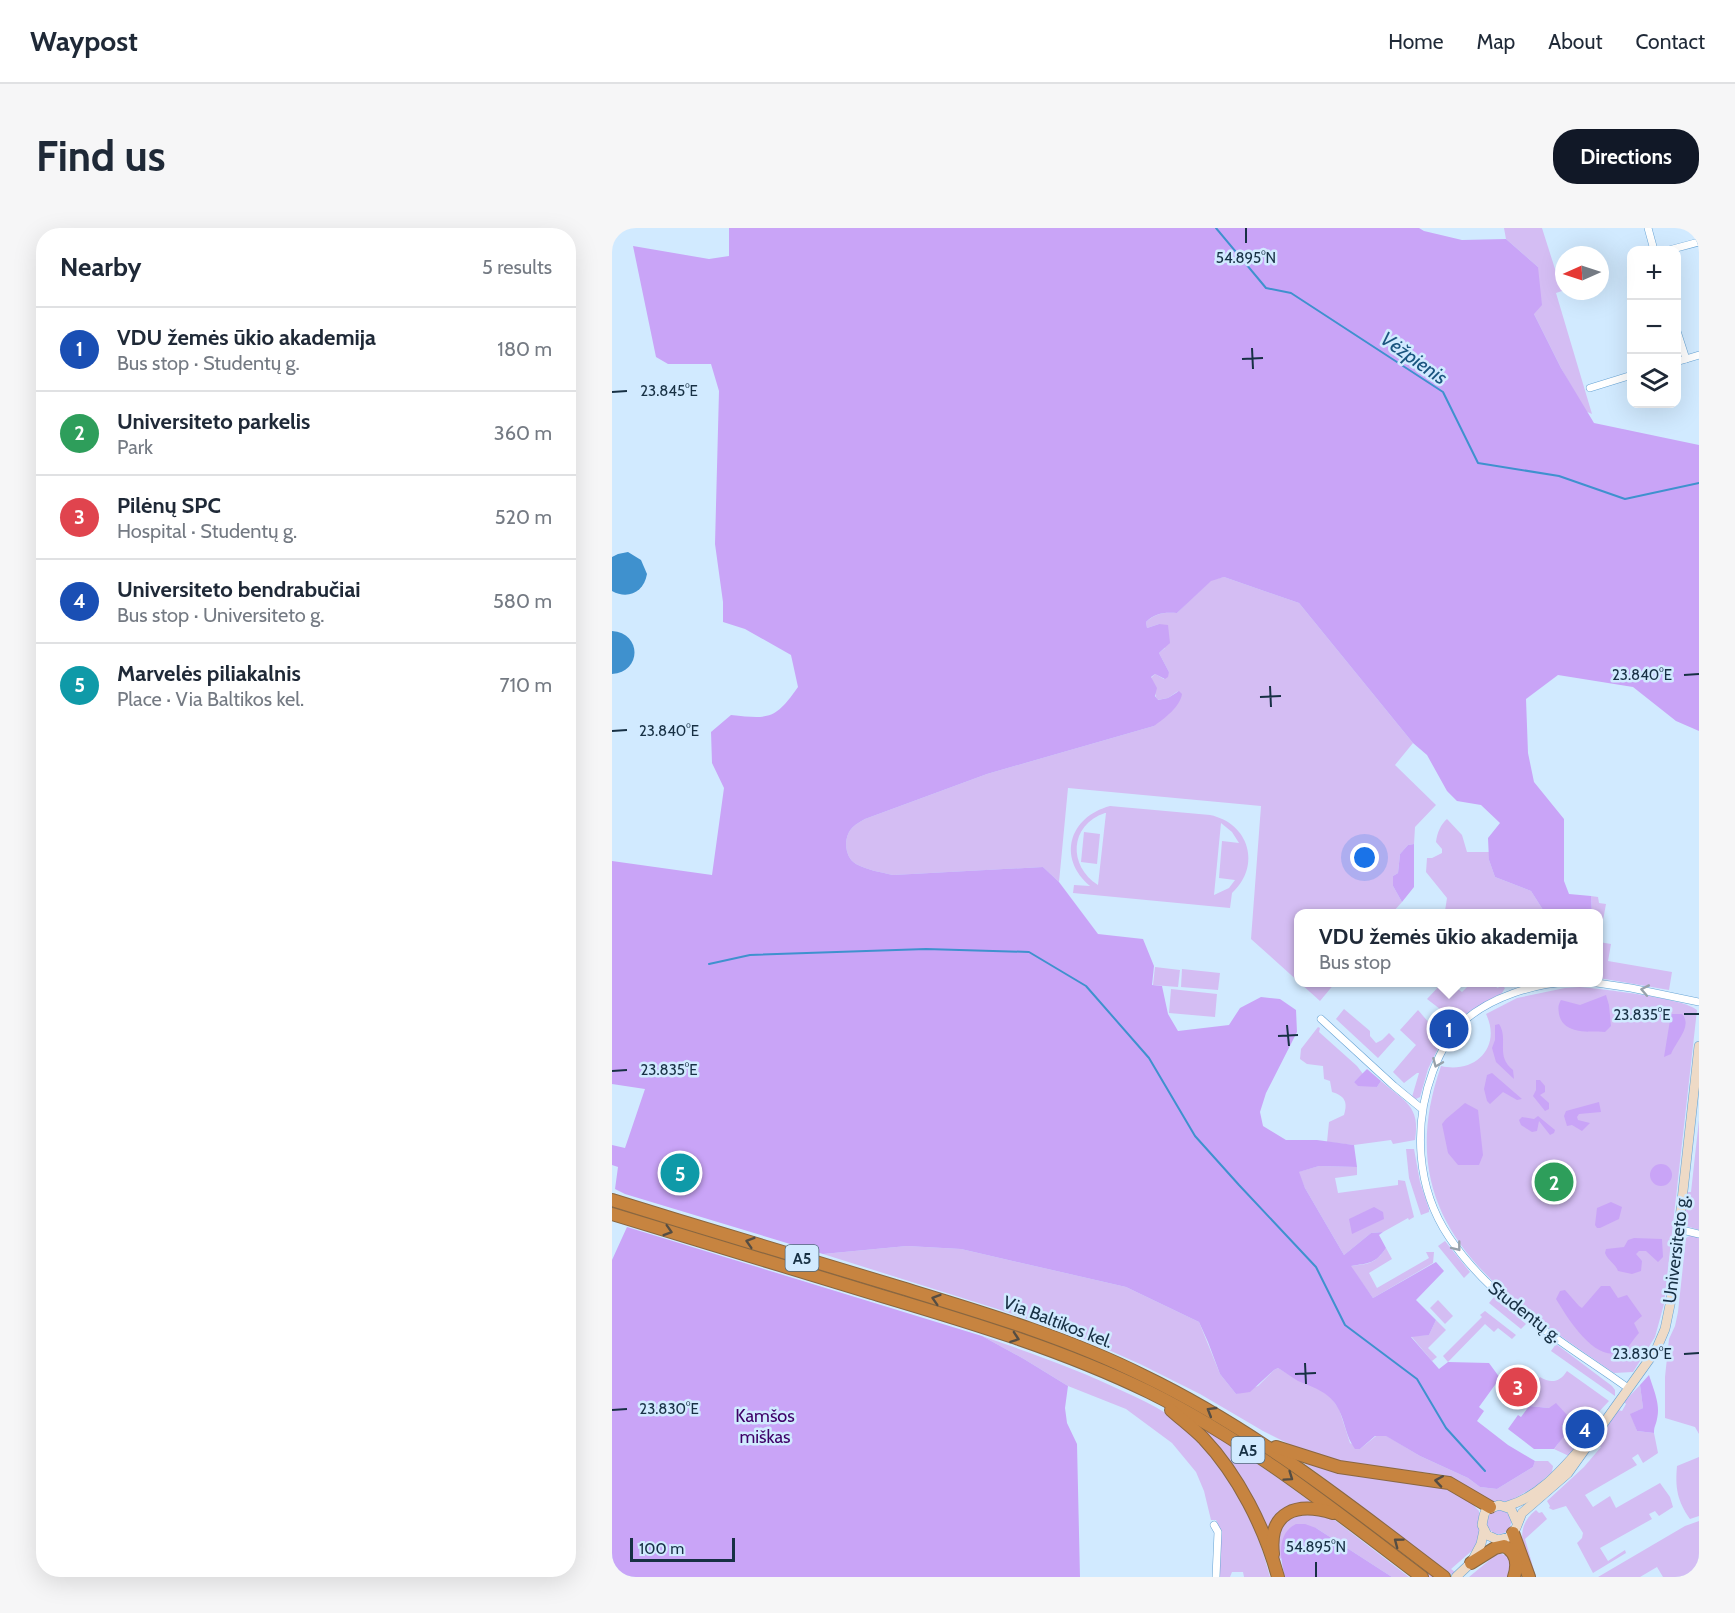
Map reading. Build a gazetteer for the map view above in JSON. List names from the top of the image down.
{
  "streets": {
    "highway": ["A5", "Via Baltikos kel."],
    "main road": ["Universiteto g."],
    "street": ["Studentų g."]
  },
  "crossings": [
    ["Universiteto g.", "Studentų g."]
  ],
  "water": ["Vėžpienis"],
  "parks": ["Kamšos miškas"],
  "scale_bar": "100 m",
  "north": "left",
  "page": {
    "header": "Waypost",
    "nav": [
      "Home",
      "Map",
      "About",
      "Contact"
    ],
    "buttons": "Directions",
    "title": "Find us",
    "heading": ["Nearby", "5 results"],
    "map_buttons": ["+", "−"],
    "list": [
      {
        "mark": "1",
        "name": "VDU žemės ūkio akademija",
        "note": "Bus stop · Studentų g.",
        "value": "180 m"
      },
      {
        "mark": "2",
        "name": "Universiteto parkelis",
        "note": "Park",
        "value": "360 m"
      },
      {
        "mark": "3",
        "name": "Pilėnų SPC",
        "note": "Hospital · Studentų g.",
        "value": "520 m"
      },
      {
        "mark": "4",
        "name": "Universiteto bendrabučiai",
        "note": "Bus stop · Universiteto g.",
        "value": "580 m"
      },
      {
        "mark": "5",
        "name": "Marvelės piliakalnis",
        "note": "Place · Via Baltikos kel.",
        "value": "710 m"
      }
    ],
    "popup": ["VDU žemės ūkio akademija", "Bus stop"],
    "pins": [
      "1",
      "5",
      "2",
      "3",
      "4"
    ],
    "scale": "100 m"
  },
  "coordinates": [
    "54.895°N",
    "23.845°E",
    "23.840°E",
    "23.835°E",
    "23.830°E"
  ]
}
